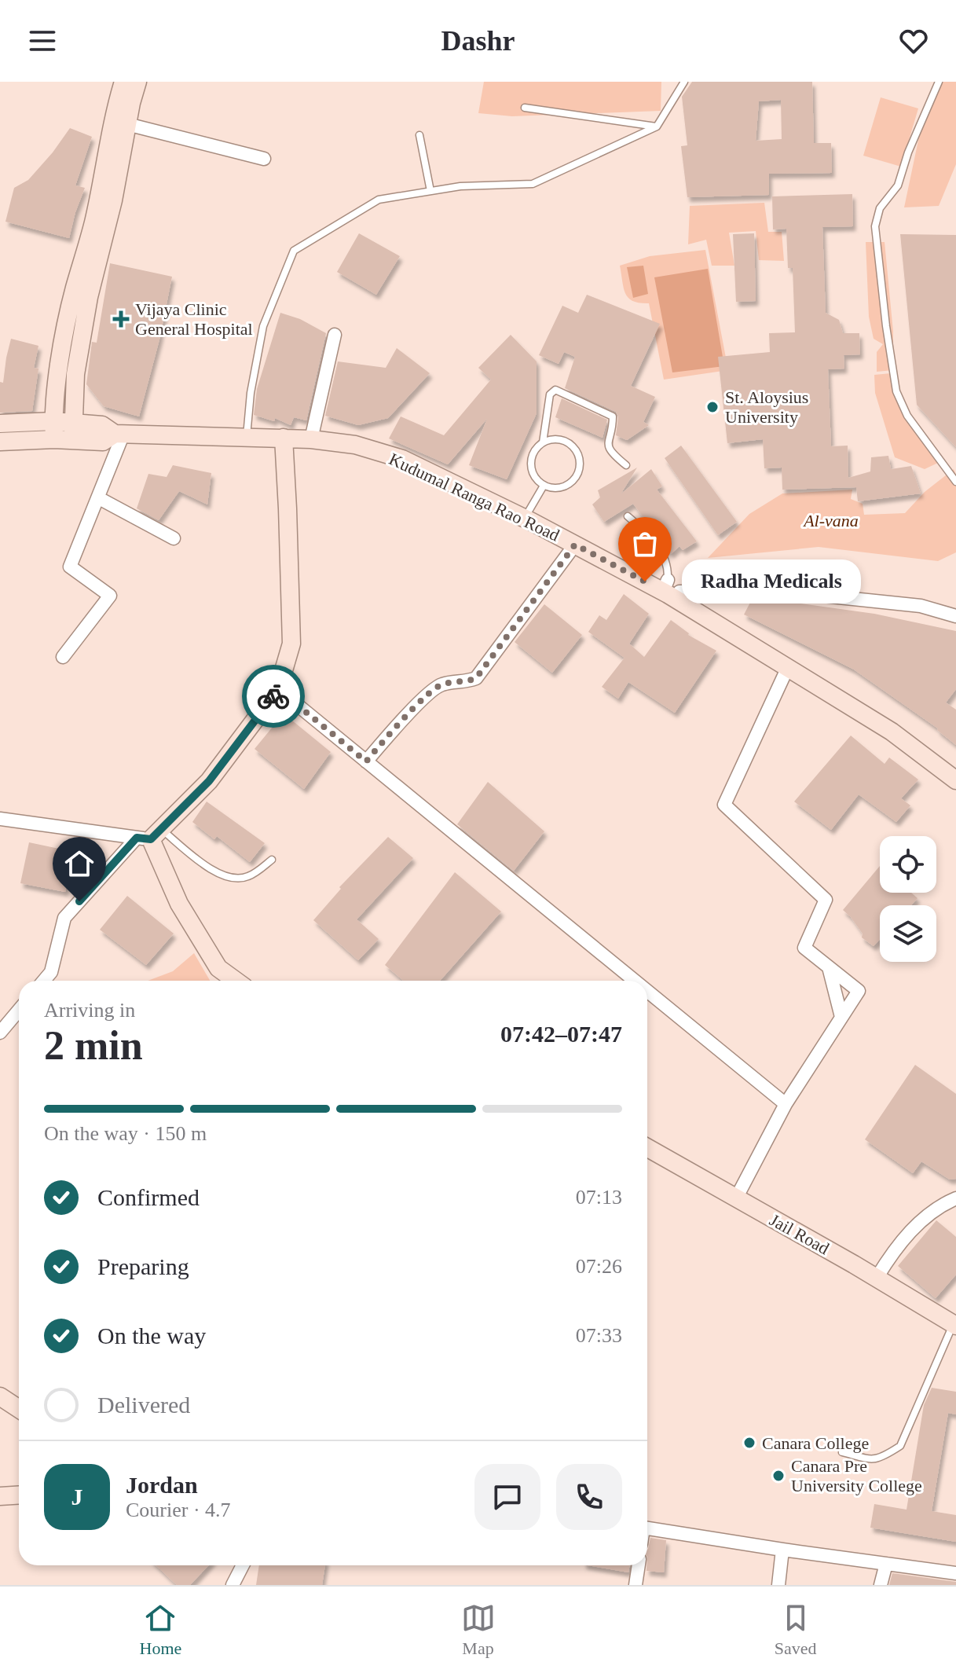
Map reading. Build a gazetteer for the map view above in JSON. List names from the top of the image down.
{
  "streets": {
    "main road": ["Kudumal Ranga Rao Road", "Jail Road"]
  },
  "parks": ["Al-vana"],
  "places": {
    "health": ["Vijaya Clinic General Hospital"],
    "other": [
      "St. Aloysius University",
      "Radha Medicals",
      "Canara College",
      "Canara Pre University College"
    ]
  },
  "page": {
    "header": "Dashr",
    "bubble": "Radha Medicals",
    "heading": ["2 min", "Arriving in", "07:42–07:47"],
    "panel": ["Jordan", "Courier · 4.7"],
    "bar": "On the way · 150 m",
    "list": [
      ["Confirmed", "07:13"],
      ["Preparing", "07:26"],
      ["On the way", "07:33"],
      "Delivered"
    ],
    "round": "J",
    "tabs": ["Home", "Map", "Saved"]
  }
}
